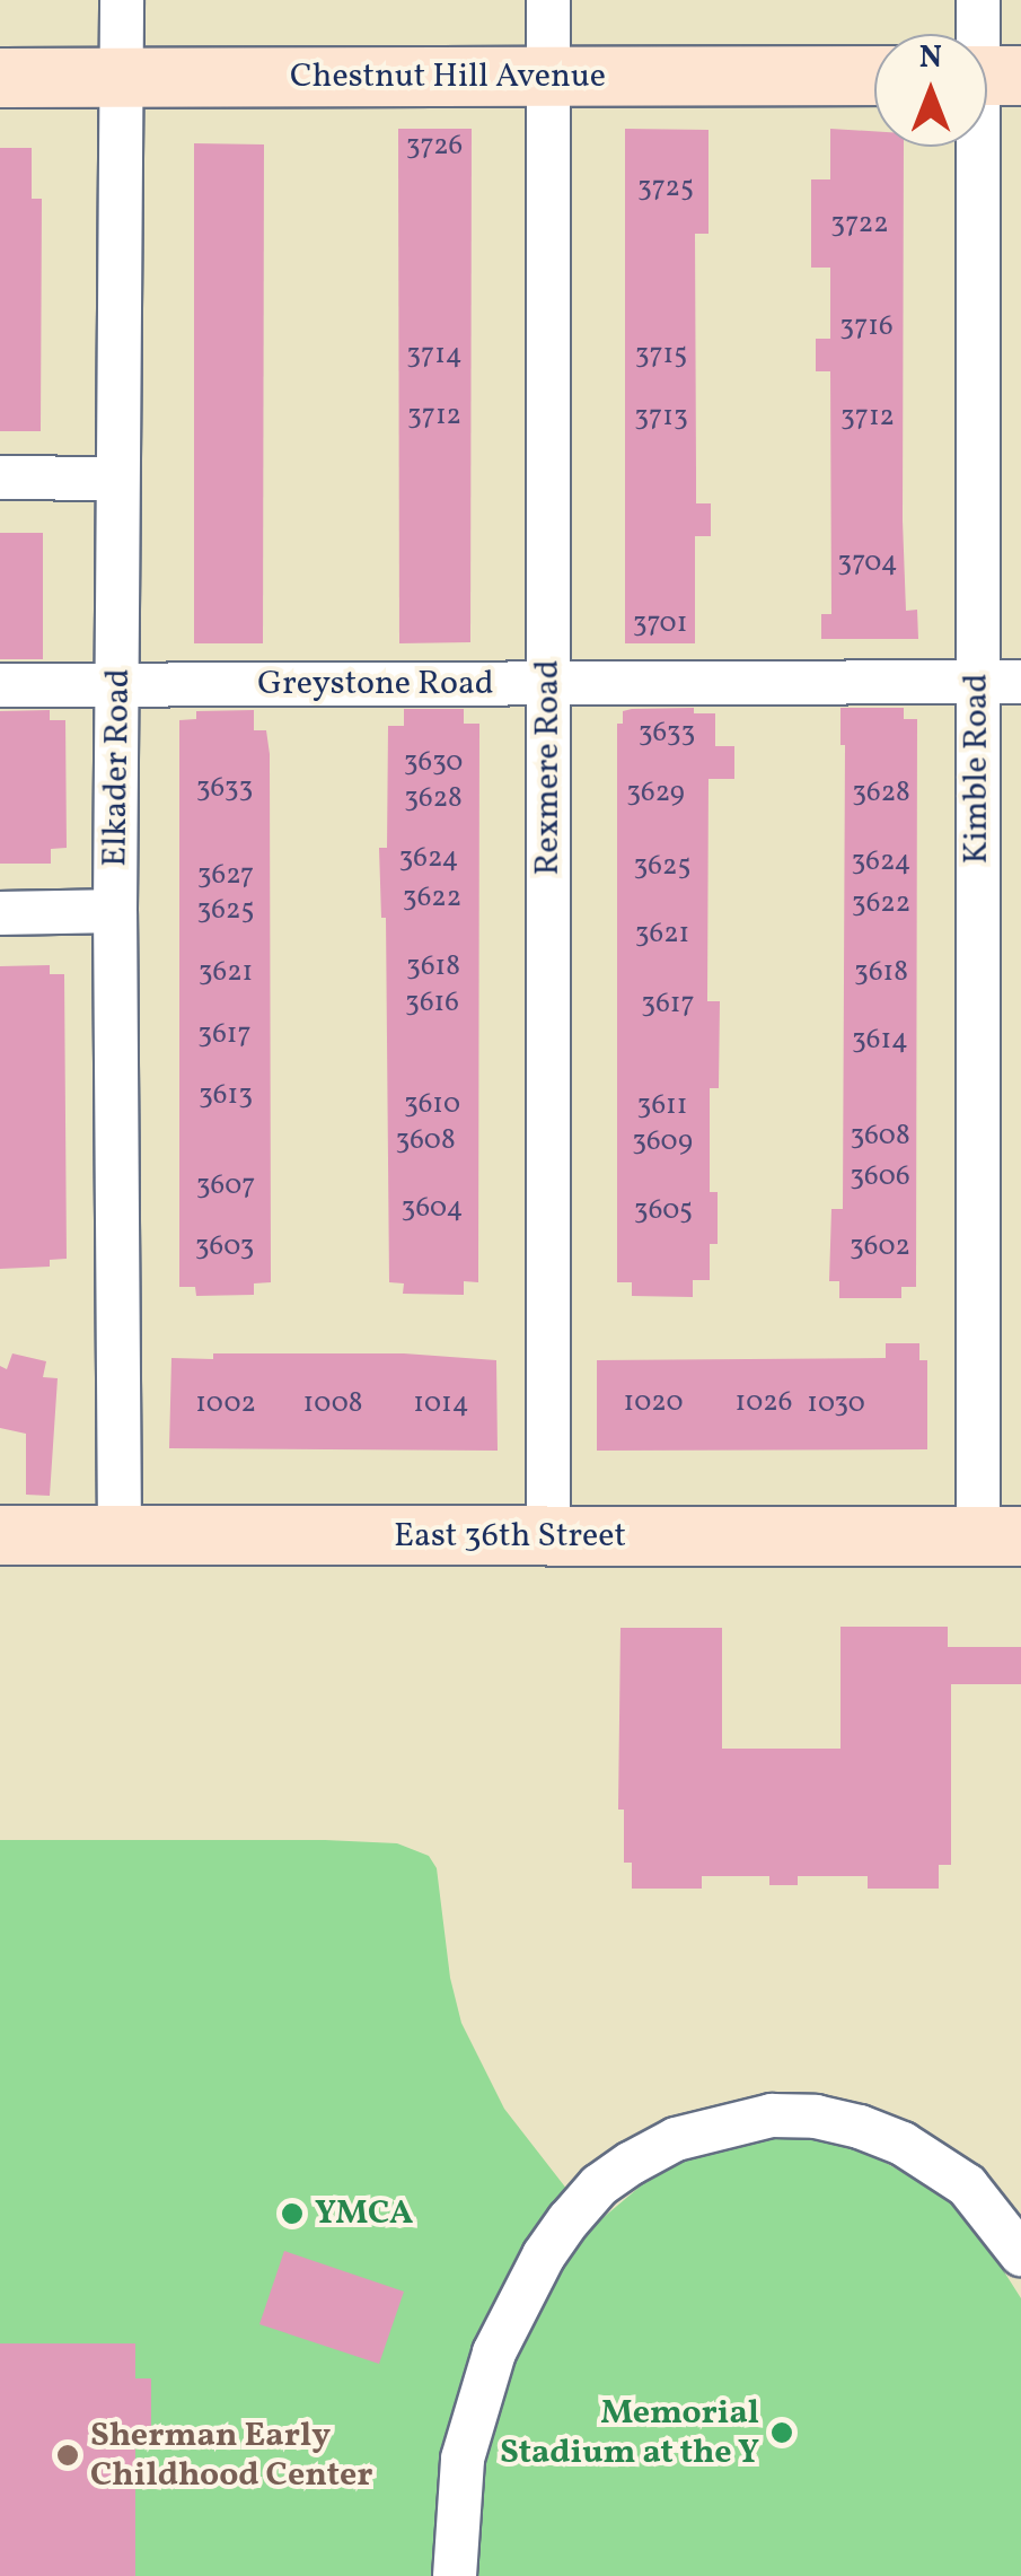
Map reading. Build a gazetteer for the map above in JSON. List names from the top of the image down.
{
  "streets": {
    "street": [
      "Chestnut Hill Avenue",
      "Greystone Road",
      "Elkader Road",
      "Rexmere Road",
      "Kimble Road",
      "East 36th Street"
    ]
  },
  "crossings": [
    ["Chestnut Hill Avenue", "Elkader Road"],
    ["Chestnut Hill Avenue", "Rexmere Road"],
    ["Greystone Road", "Elkader Road"],
    ["Greystone Road", "Rexmere Road"],
    ["Greystone Road", "Kimble Road"],
    ["Elkader Road", "East 36th Street"],
    ["Rexmere Road", "East 36th Street"],
    ["Kimble Road", "East 36th Street"]
  ],
  "places": ["YMCA", "Memorial Stadium at the Y", "Sherman Early Childhood Center"],
  "house_numbers": [
    "3726",
    "3725",
    "3722",
    "3716",
    "3714",
    "3715",
    "3712",
    "3713",
    "3712",
    "3704",
    "3701",
    "3633",
    "3630",
    "3633",
    "3629",
    "3628",
    "3628",
    "3624",
    "3624",
    "3625",
    "3627",
    "3622",
    "3622",
    "3625",
    "3621",
    "3618",
    "3621",
    "3618",
    "3616",
    "3617",
    "3617",
    "3614",
    "3613",
    "3610",
    "3611",
    "3608",
    "3608",
    "3609",
    "3606",
    "3607",
    "3604",
    "3605",
    "3603",
    "3602",
    "1020",
    "1026",
    "1002",
    "1008",
    "1014",
    "1030"
  ],
  "north": "top"
}
